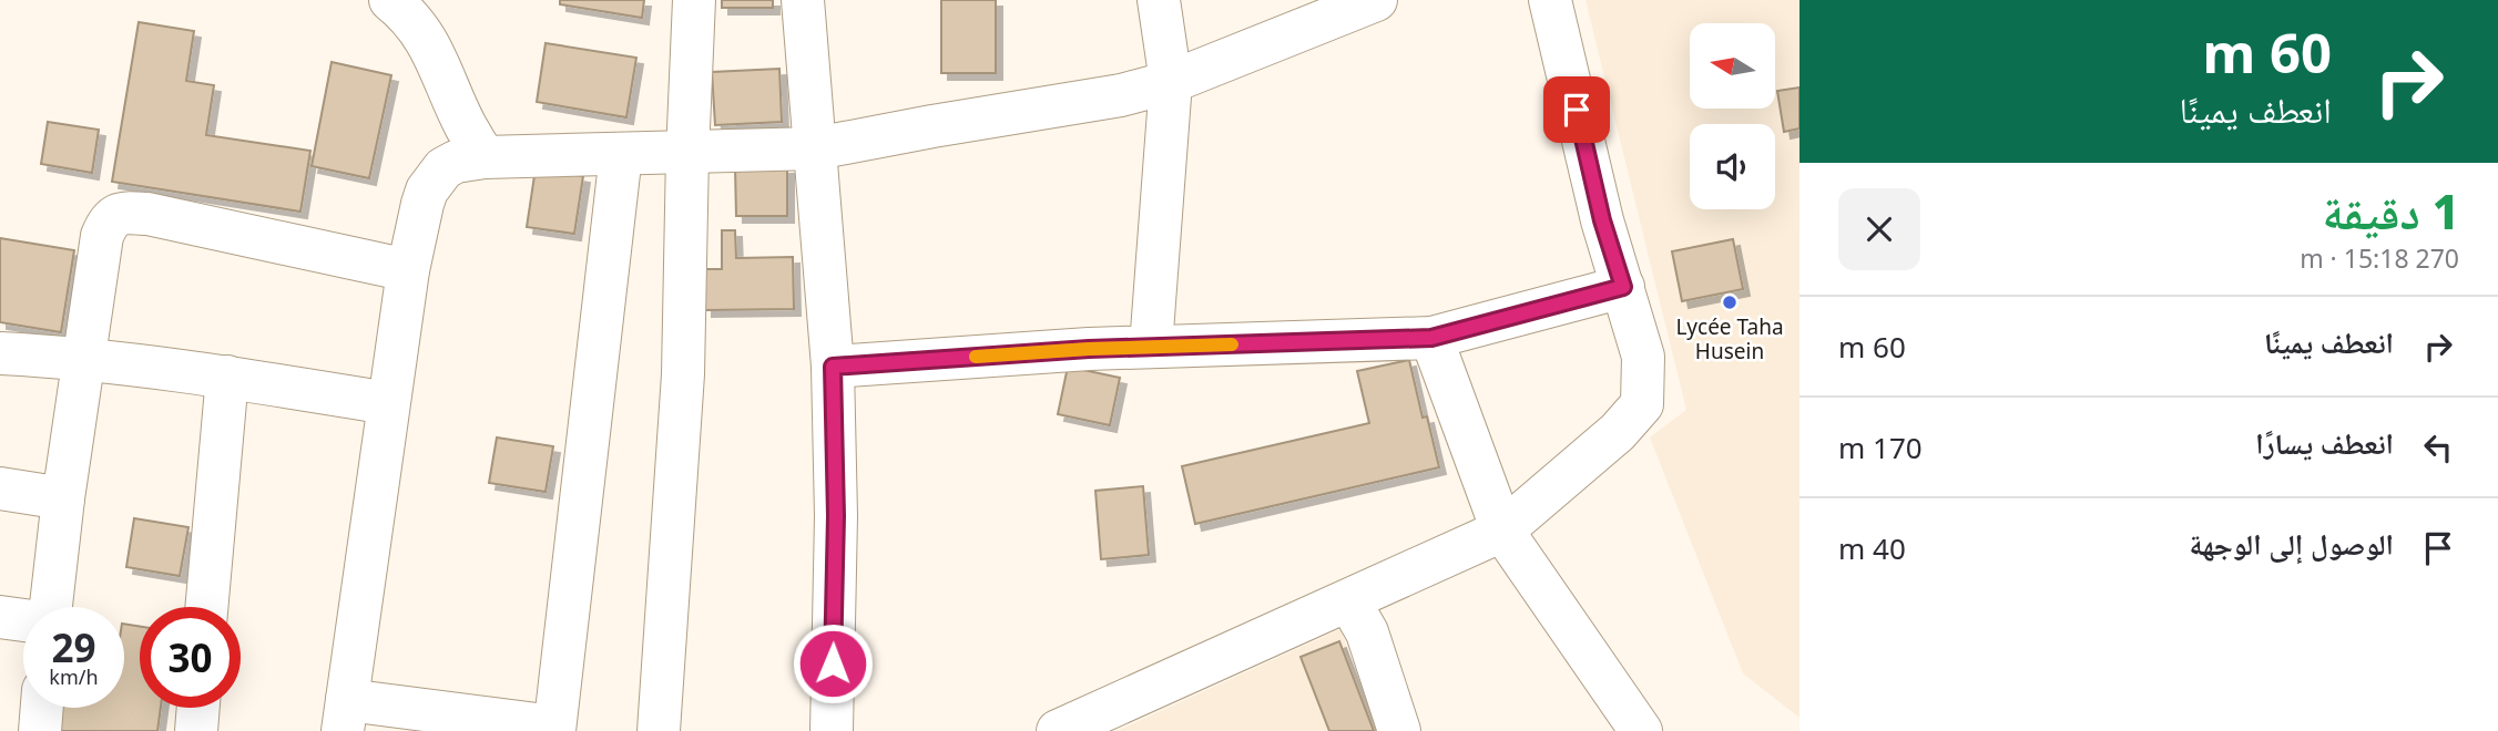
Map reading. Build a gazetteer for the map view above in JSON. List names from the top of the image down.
{
  "places": ["Lycée Taha Husein"],
  "north": "left",
  "page": {
    "turn": ["60 m", "انعطف يمينًا"],
    "heading": ["1 دقيقة", "270 m · 15:18"],
    "list": [
      {
        "name": "انعطف يمينًا",
        "value": "60 m"
      },
      {
        "name": "انعطف يسارًا",
        "value": "170 m"
      },
      {
        "name": "الوصول إلى الوجهة",
        "value": "40 m"
      }
    ],
    "speed": "29 km/h",
    "limit": "30"
  }
}
